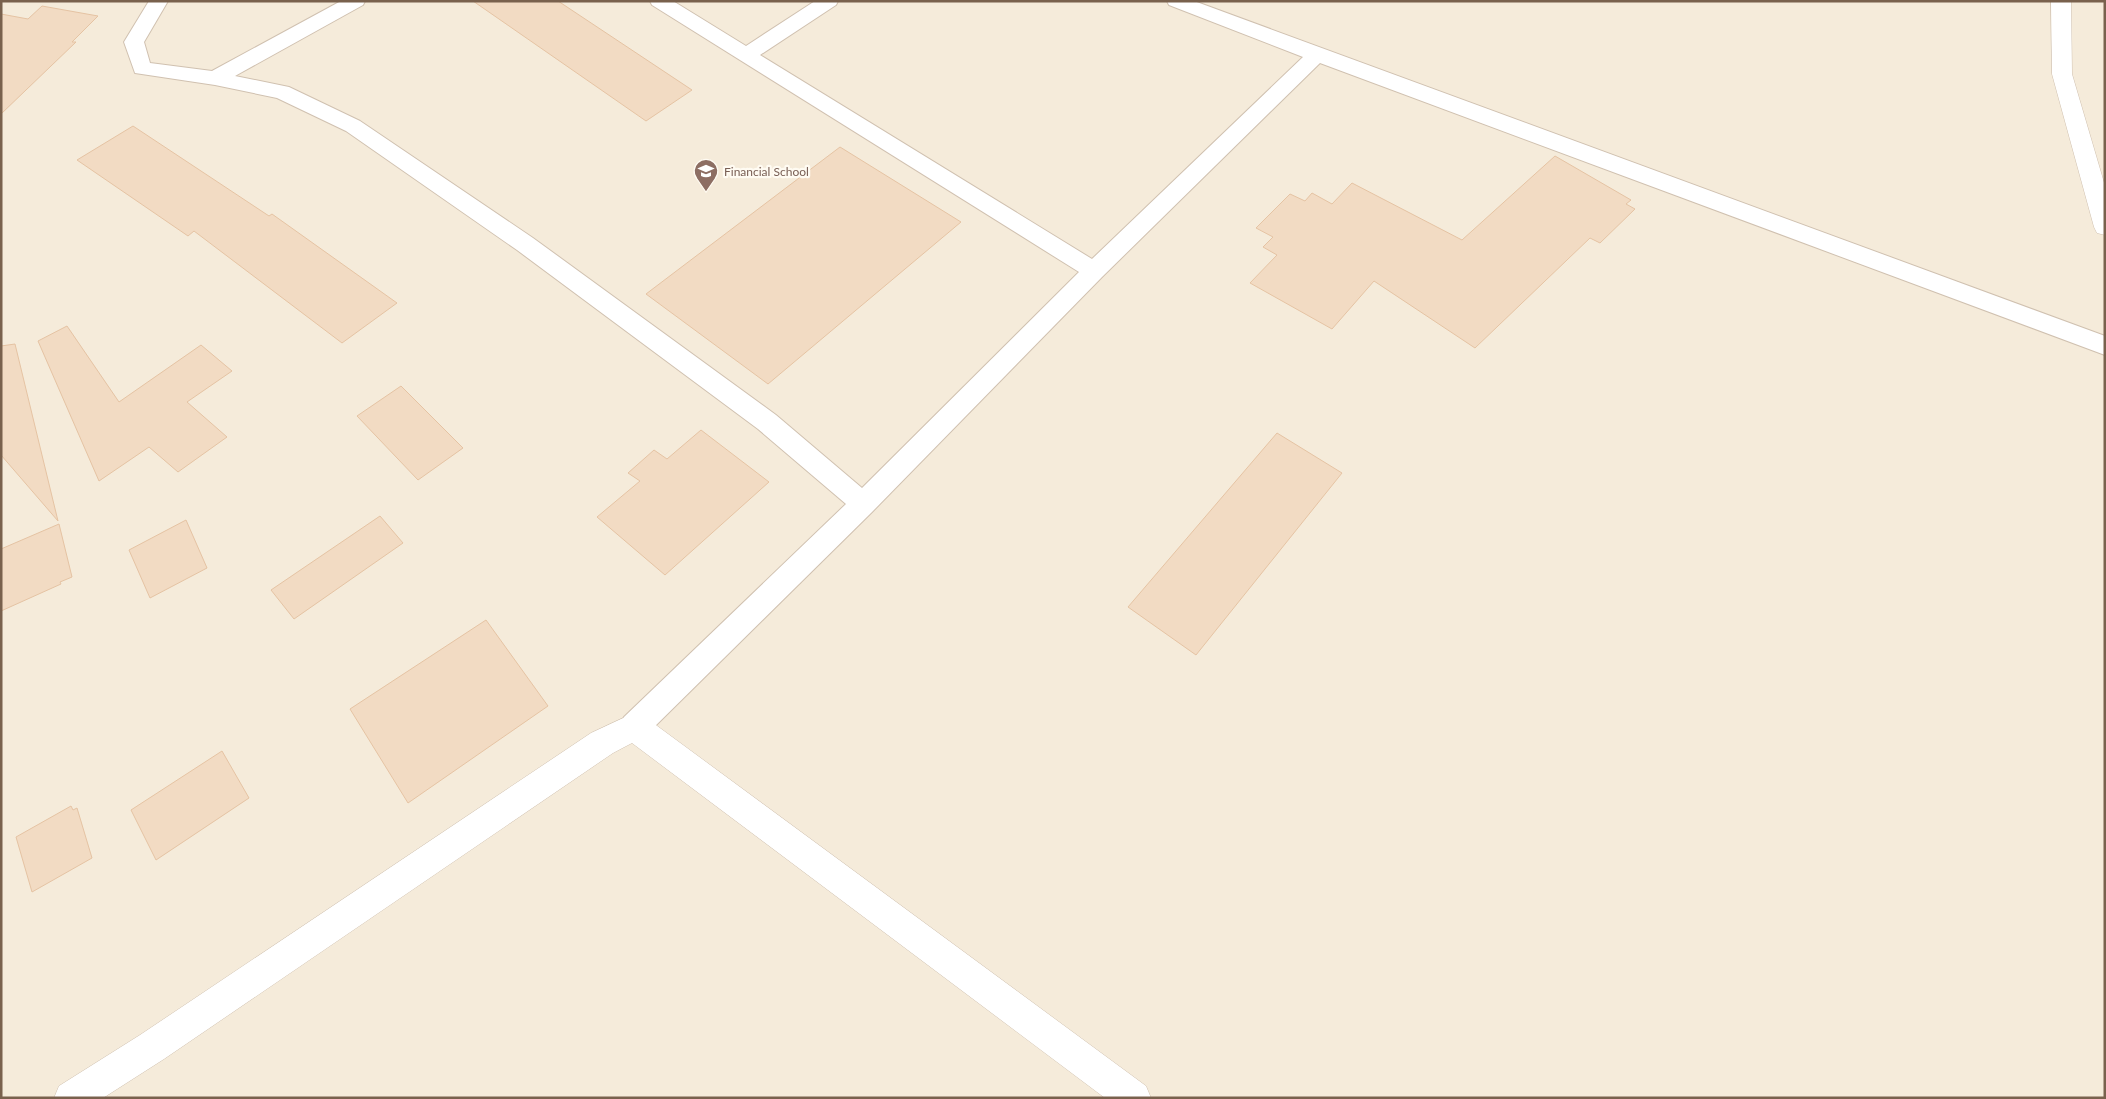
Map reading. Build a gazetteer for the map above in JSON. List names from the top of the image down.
{
  "places": {
    "school or university": ["Financial School"]
  }
}
